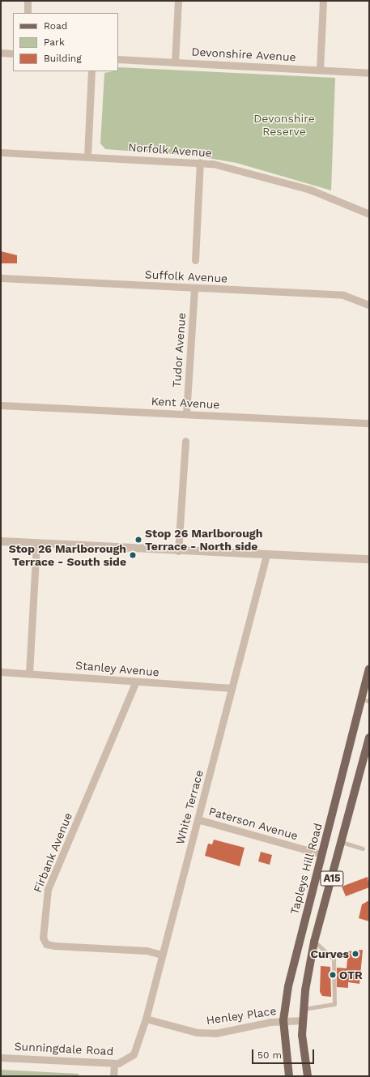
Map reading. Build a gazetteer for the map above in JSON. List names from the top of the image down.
{
  "streets": {
    "main road": ["Tapleys Hill Road", "A15"],
    "street": [
      "Devonshire Avenue",
      "Norfolk Avenue",
      "Suffolk Avenue",
      "Tudor Avenue",
      "Kent Avenue",
      "Stanley Avenue",
      "White Terrace",
      "Paterson Avenue",
      "Firbank Avenue",
      "Henley Place",
      "Sunningdale Road"
    ]
  },
  "crossings": [
    ["Suffolk Avenue", "Tudor Avenue"],
    ["Tudor Avenue", "Kent Avenue"],
    ["Stanley Avenue", "White Terrace"],
    ["Stanley Avenue", "Firbank Avenue"],
    ["White Terrace", "Paterson Avenue"],
    ["White Terrace", "Firbank Avenue"],
    ["White Terrace", "Henley Place"],
    ["White Terrace", "Sunningdale Road"],
    ["Paterson Avenue", "Tapleys Hill Road"],
    ["Tapleys Hill Road", "Henley Place"],
    ["A15", "Henley Place"]
  ],
  "parks": ["Devonshire Reserve"],
  "places": [
    "Stop 26 Marlborough Terrace - North side",
    "Stop 26 Marlborough Terrace - South side",
    "Curves",
    "OTR"
  ],
  "legend": ["Road", "Park", "Building"],
  "scale_bar": "50 m"
}
